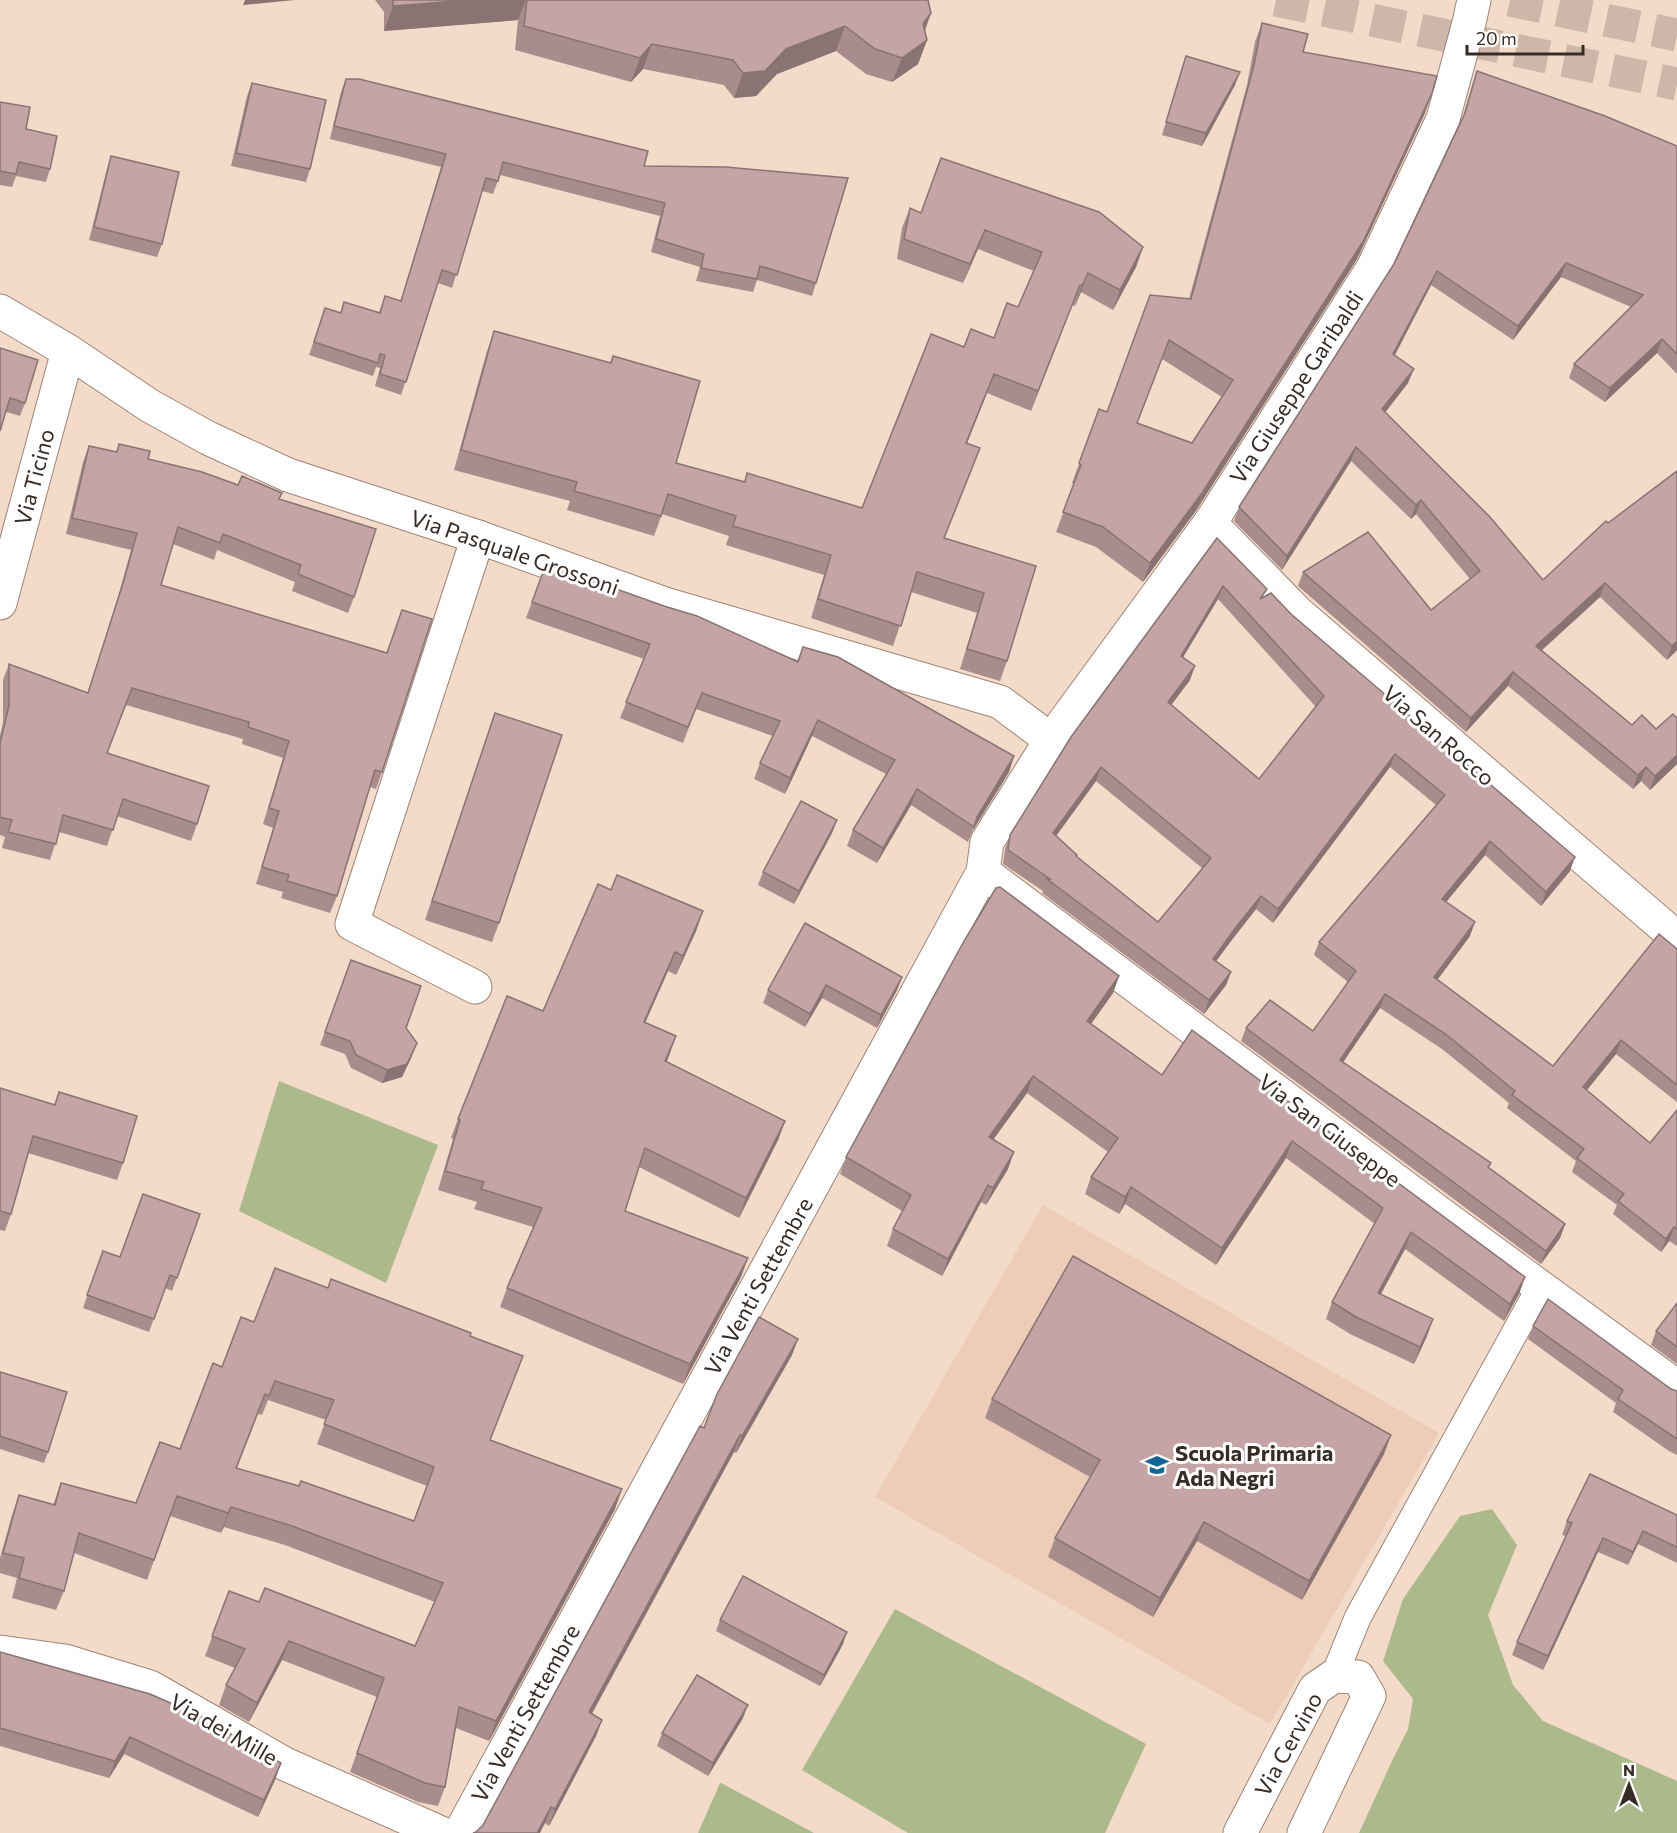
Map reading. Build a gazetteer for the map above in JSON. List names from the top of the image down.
{
  "streets": {
    "street": [
      "Via Giuseppe Garibaldi",
      "Via Ticino",
      "Via Pasquale Grossoni",
      "Via San Rocco",
      "Via San Giuseppe",
      "Via Venti Settembre",
      "Via dei Mille",
      "Via Cervino"
    ]
  },
  "crossings": [
    ["Via Giuseppe Garibaldi", "Via Pasquale Grossoni"],
    ["Via Giuseppe Garibaldi", "Via San Rocco"],
    ["Via Giuseppe Garibaldi", "Via Venti Settembre"],
    ["Via Ticino", "Via Pasquale Grossoni"],
    ["Via Pasquale Grossoni", "Via Venti Settembre"],
    ["Via San Giuseppe", "Via Venti Settembre"]
  ],
  "places": {
    "school or university": ["Scuola Primaria Ada Negri"]
  },
  "scale_bar": "20 m",
  "north": "top"
}
